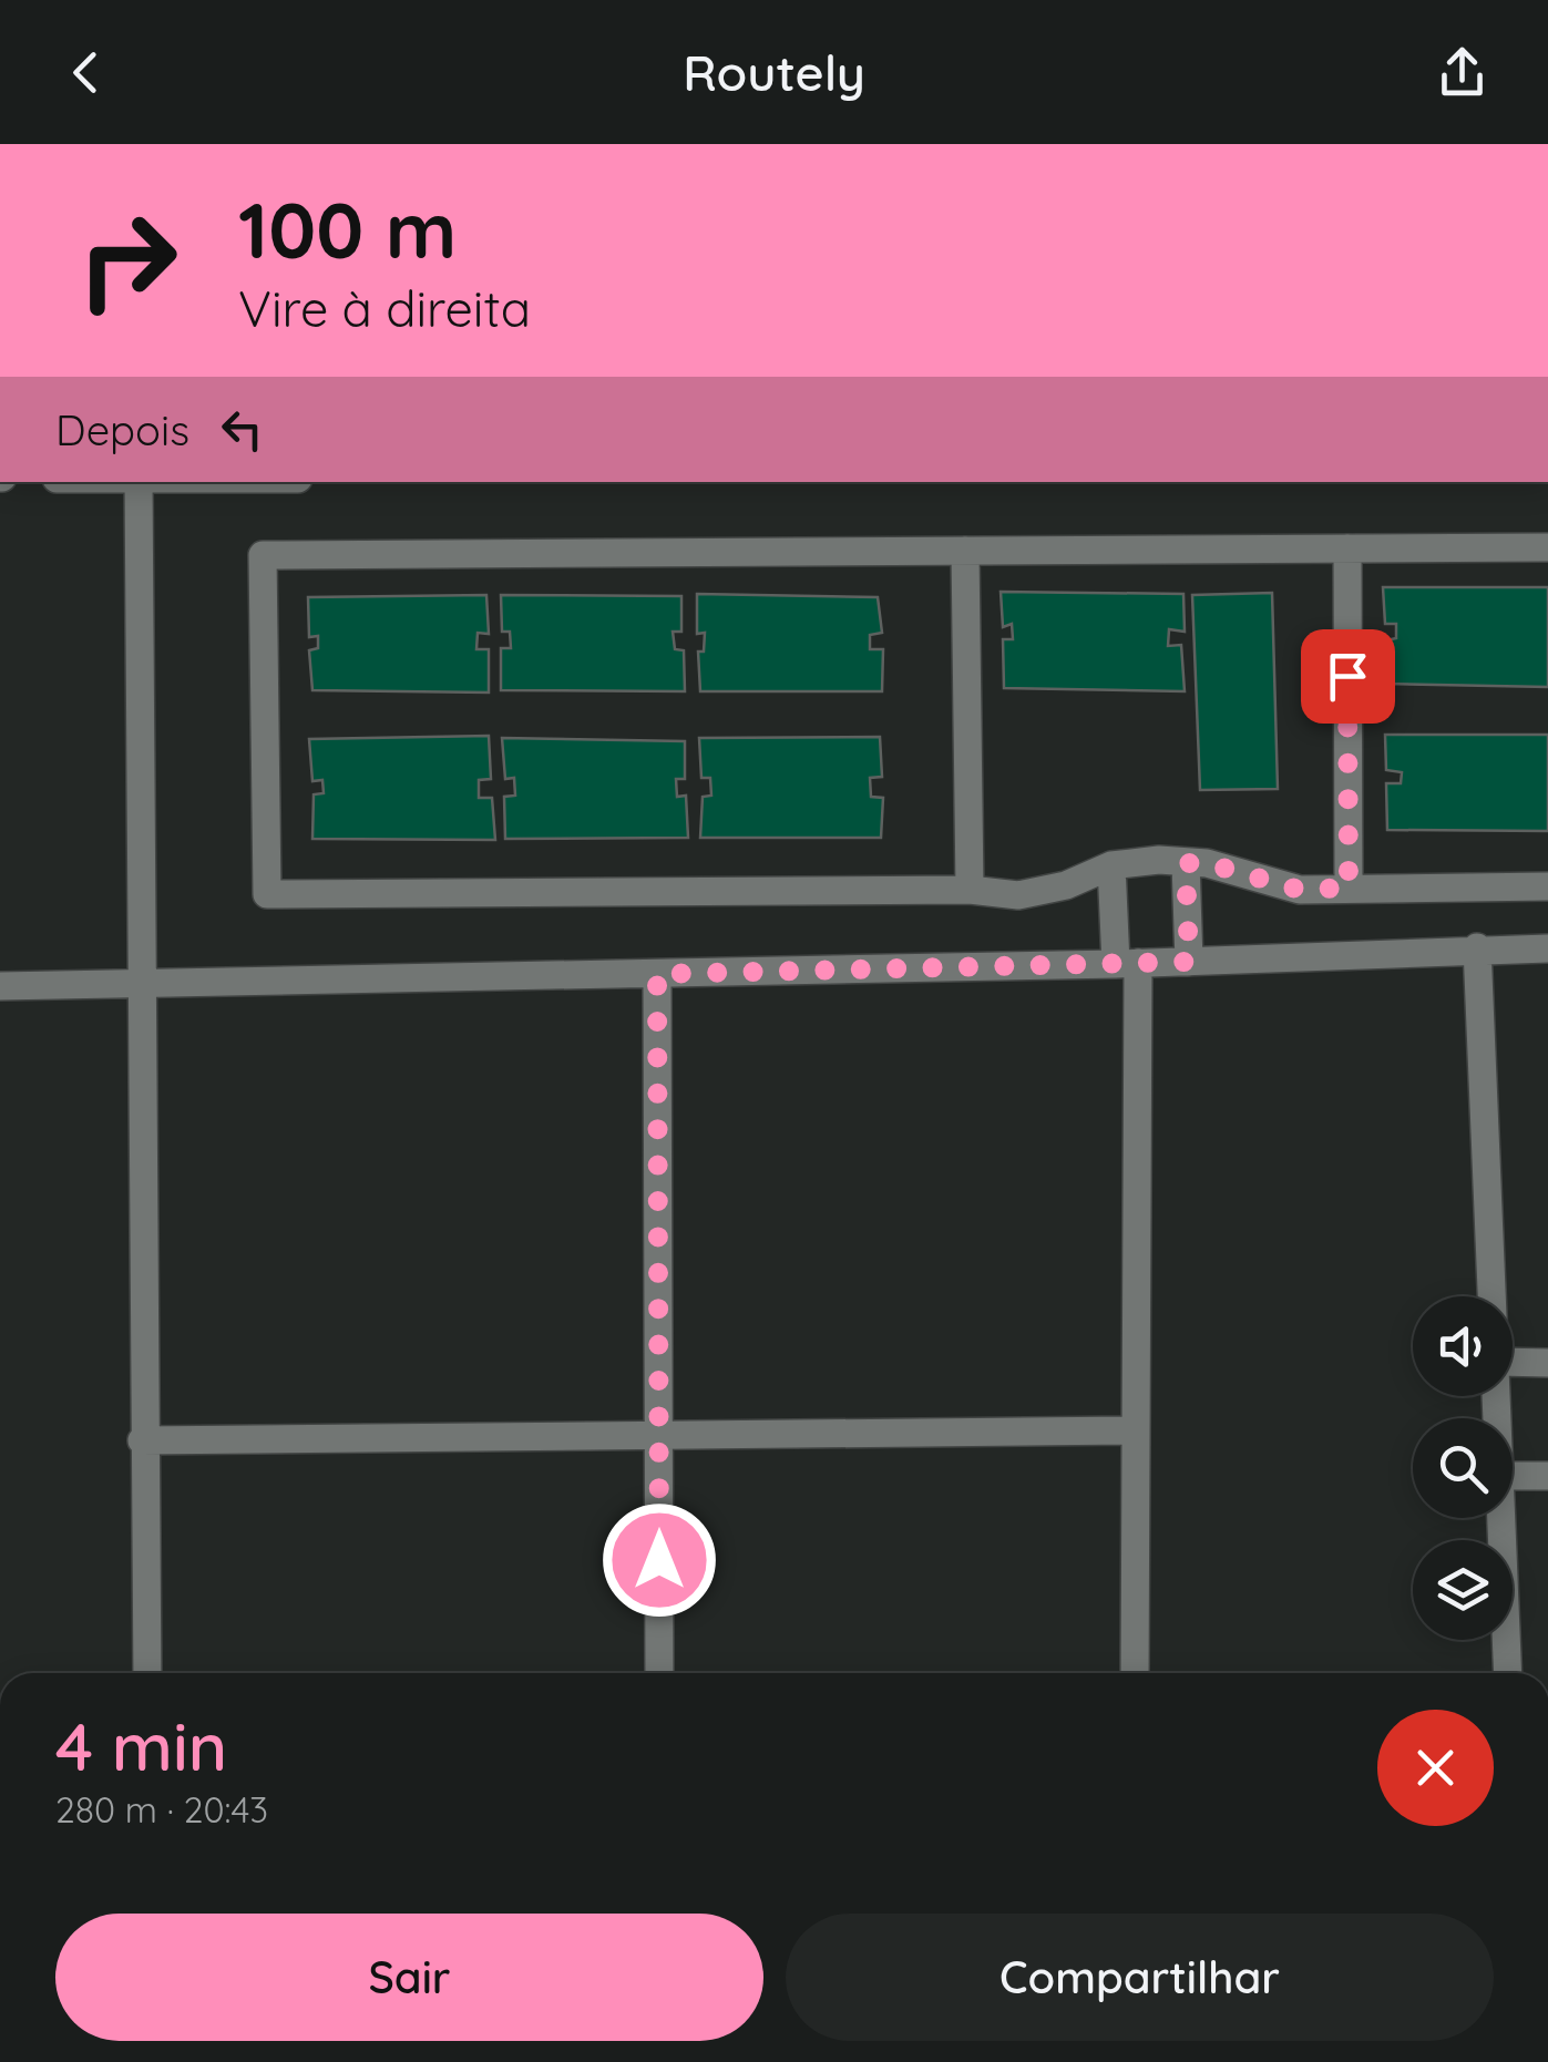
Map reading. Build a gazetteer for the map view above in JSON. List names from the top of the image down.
{
  "page": {
    "header": "Routely",
    "turn": ["100 m", "Vire à direita"],
    "then": "Depois",
    "heading": ["4 min", "280 m · 20:43"],
    "buttons": ["Sair", "Compartilhar"]
  }
}
